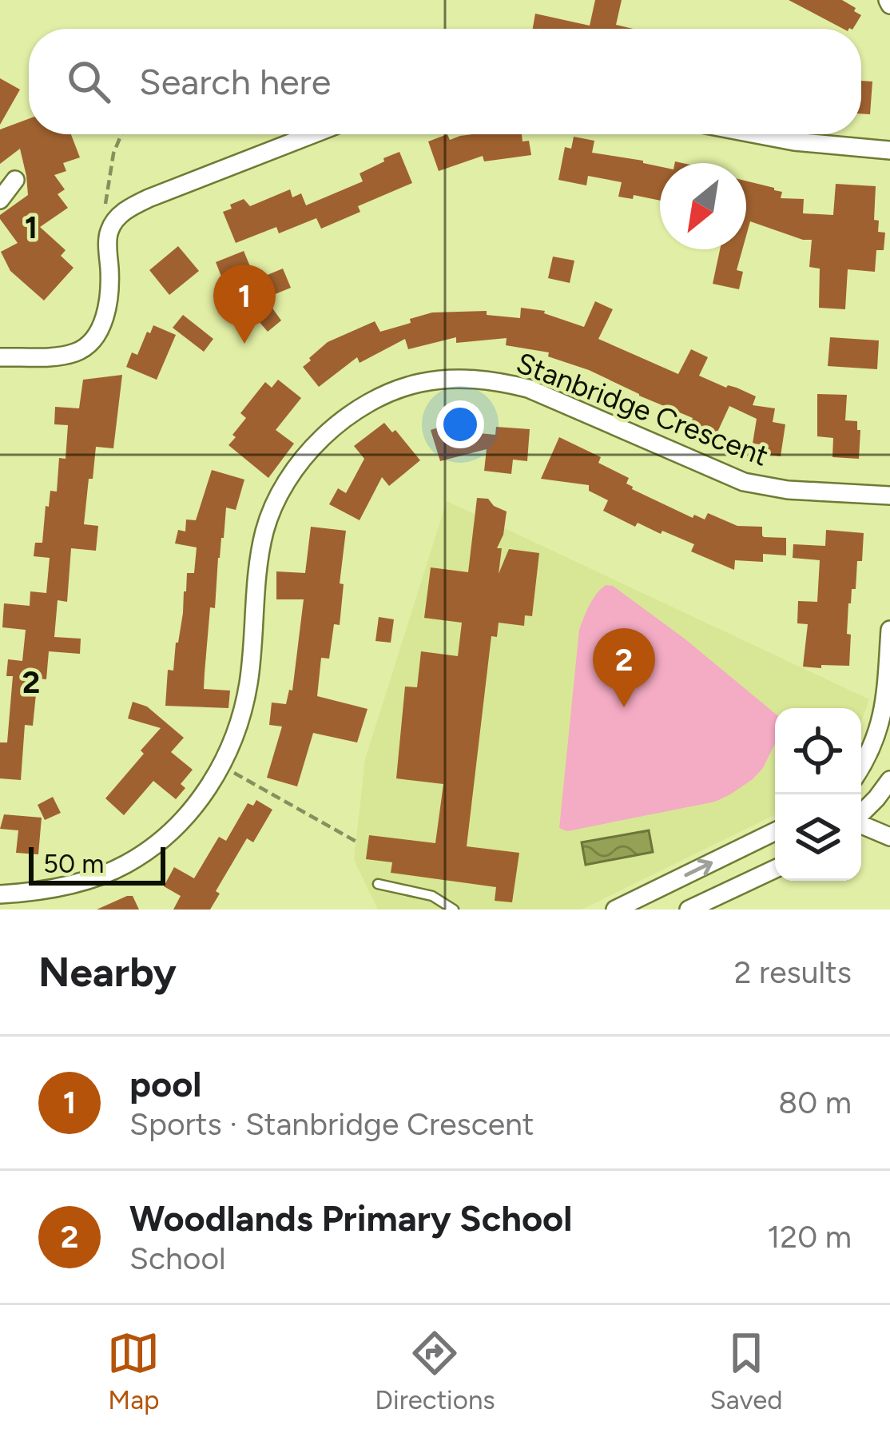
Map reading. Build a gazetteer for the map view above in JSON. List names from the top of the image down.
{
  "streets": {
    "street": ["Stanbridge Crescent"]
  },
  "scale_bar": "50 m",
  "north": "bottom left",
  "page": {
    "search": "Search here",
    "pins": ["1", "2"],
    "scale": "50 m",
    "heading": ["Nearby", "2 results"],
    "list": [
      {
        "mark": "1",
        "name": "pool",
        "note": "Sports · Stanbridge Crescent",
        "value": "80 m"
      },
      {
        "mark": "2",
        "name": "Woodlands Primary School",
        "note": "School",
        "value": "120 m"
      }
    ],
    "nav": ["Map", "Directions", "Saved"]
  },
  "grid": {
    "rows": ["1", "2"]
  }
}
